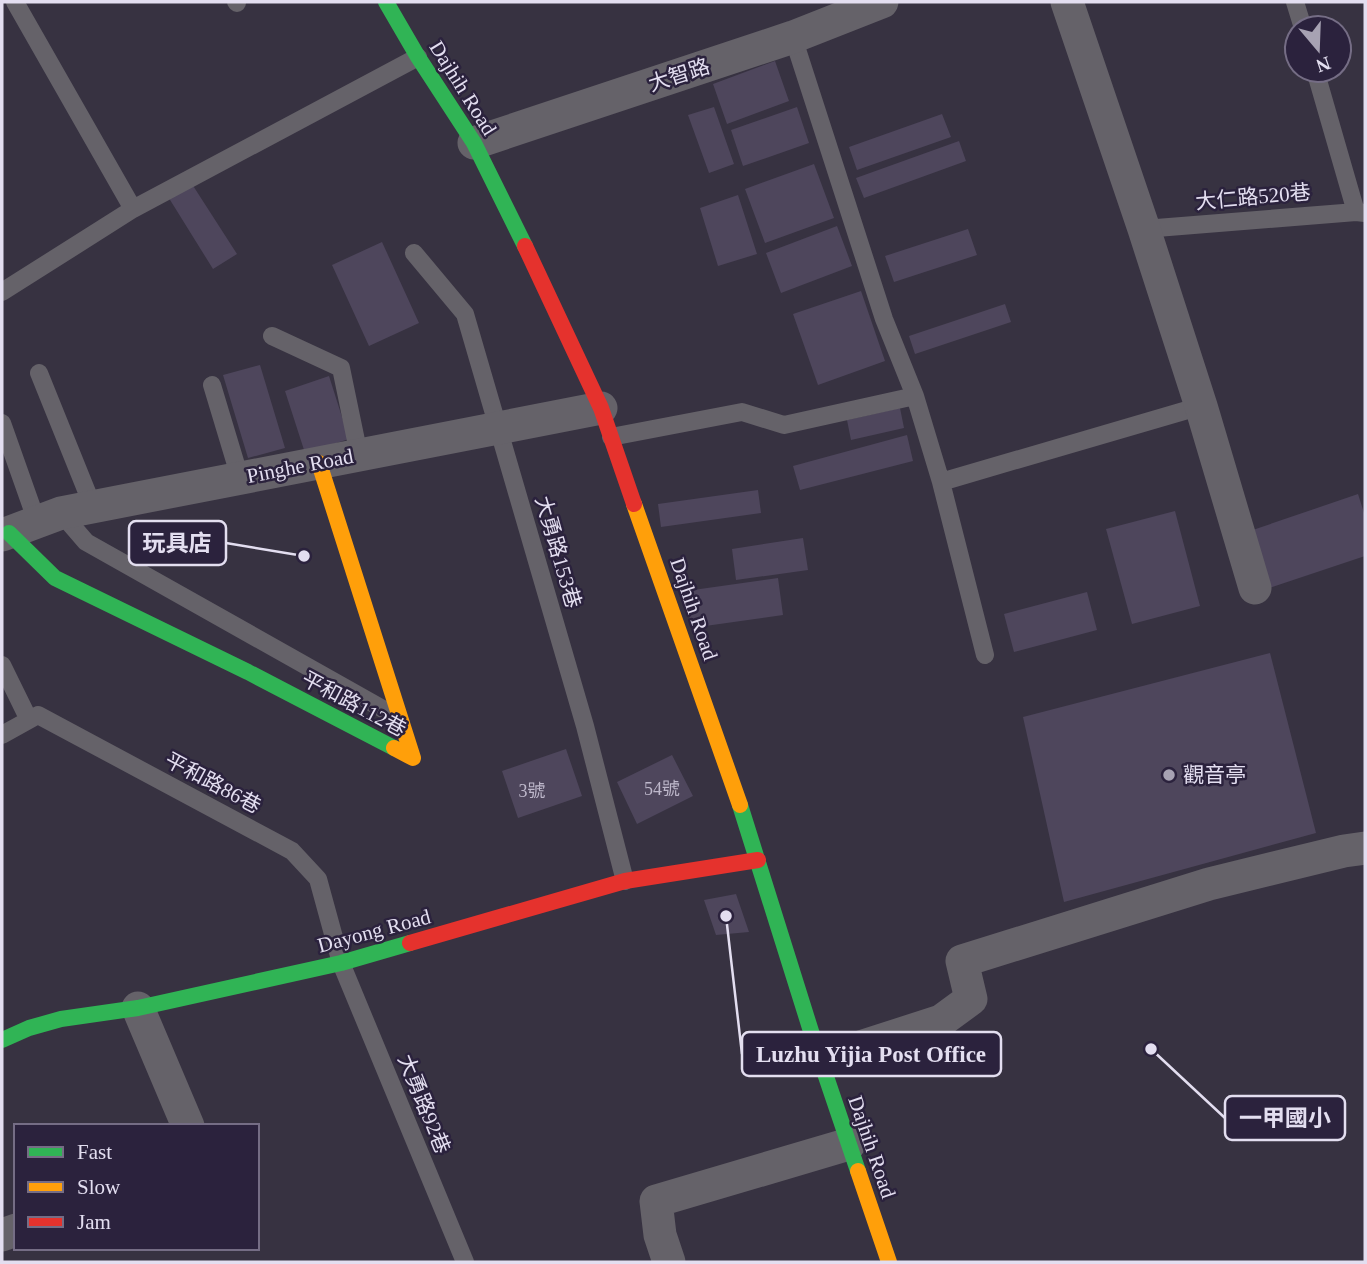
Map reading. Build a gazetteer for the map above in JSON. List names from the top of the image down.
{
  "streets": {
    "street": [
      "大智路",
      "Dajhih Road",
      "Pinghe Road",
      "平和路112巷",
      "Dayong Road"
    ],
    "lane": [
      "大仁路520巷",
      "大勇路153巷",
      "平和路86巷",
      "大勇路92巷"
    ]
  },
  "crossings": [
    ["大智路", "Dajhih Road"],
    ["Dajhih Road", "Pinghe Road"],
    ["Dajhih Road", "Dayong Road"],
    ["Pinghe Road", "大勇路153巷"],
    ["Pinghe Road", "平和路112巷"],
    ["大勇路153巷", "Dayong Road"],
    ["平和路86巷", "Dayong Road"],
    ["平和路86巷", "大勇路92巷"],
    ["Dayong Road", "大勇路92巷"]
  ],
  "places": [
    "玩具店",
    "觀音亭",
    "Luzhu Yijia Post Office",
    "一甲國小"
  ],
  "house_numbers": ["54號", "3號"],
  "legend": ["Fast", "Slow", "Jam"],
  "north": "bottom"
}
